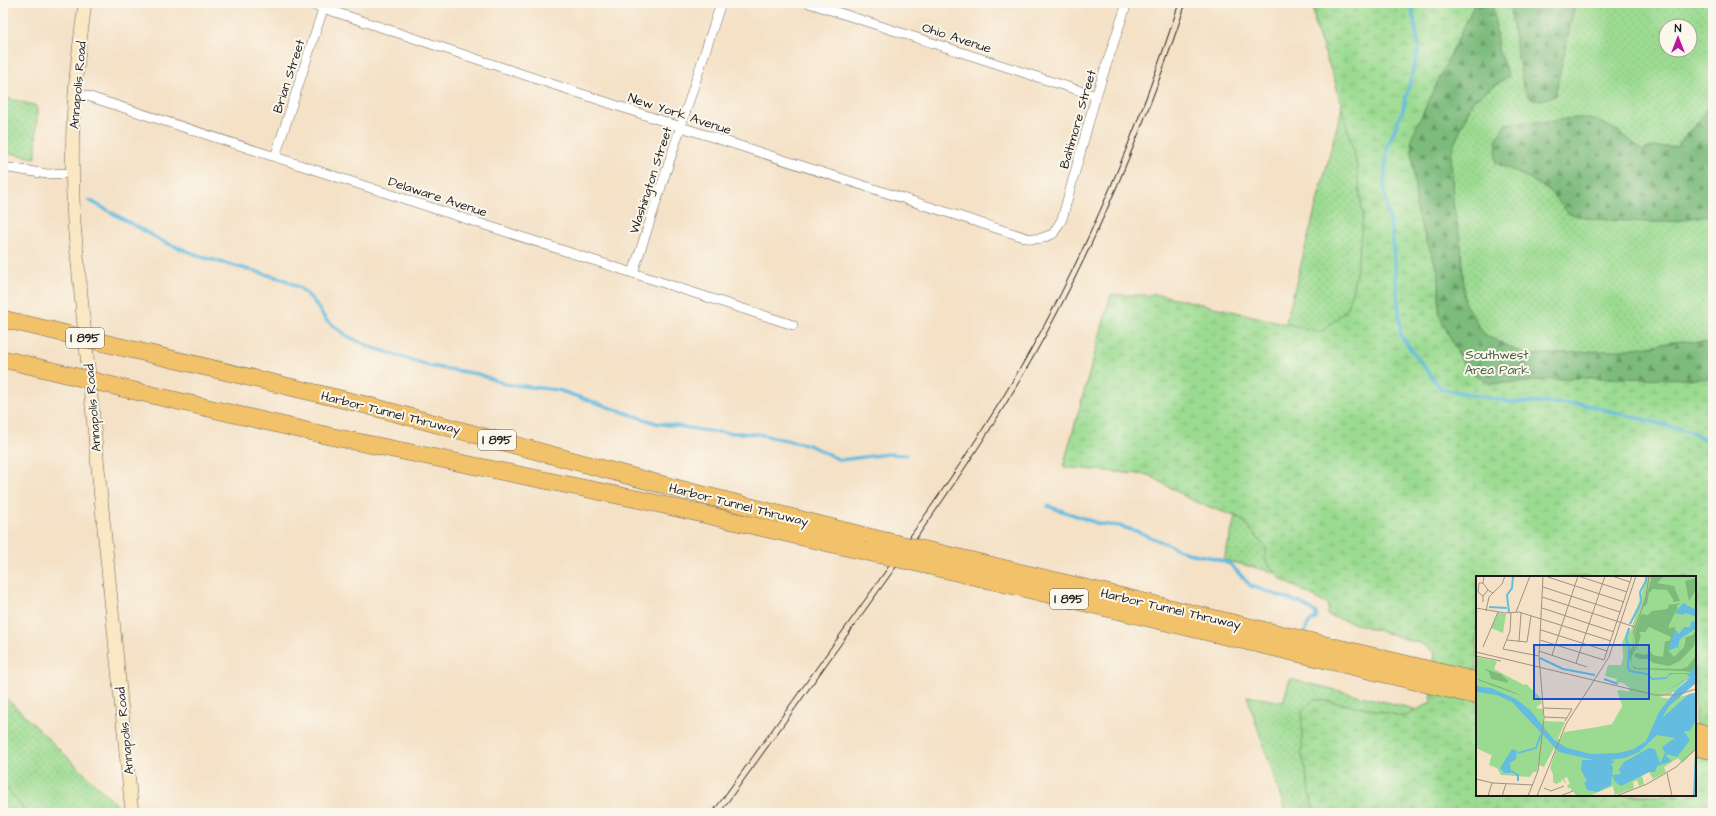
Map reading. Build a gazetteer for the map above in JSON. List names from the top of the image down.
{
  "streets": {
    "highway": ["I 895", "Harbor Tunnel Thruway"],
    "main road": ["Annapolis Road"],
    "street": [
      "Ohio Avenue",
      "Brian Street",
      "New York Avenue",
      "Baltimore Street",
      "Washington Street",
      "Delaware Avenue"
    ]
  },
  "crossings": [
    ["Ohio Avenue", "Baltimore Street"],
    ["Brian Street", "New York Avenue"],
    ["Brian Street", "Delaware Avenue"],
    ["Annapolis Road", "Delaware Avenue"],
    ["New York Avenue", "Baltimore Street"],
    ["New York Avenue", "Washington Street"],
    ["Washington Street", "Delaware Avenue"]
  ],
  "parks": ["Southwest Area Park"],
  "north": "top"
}
